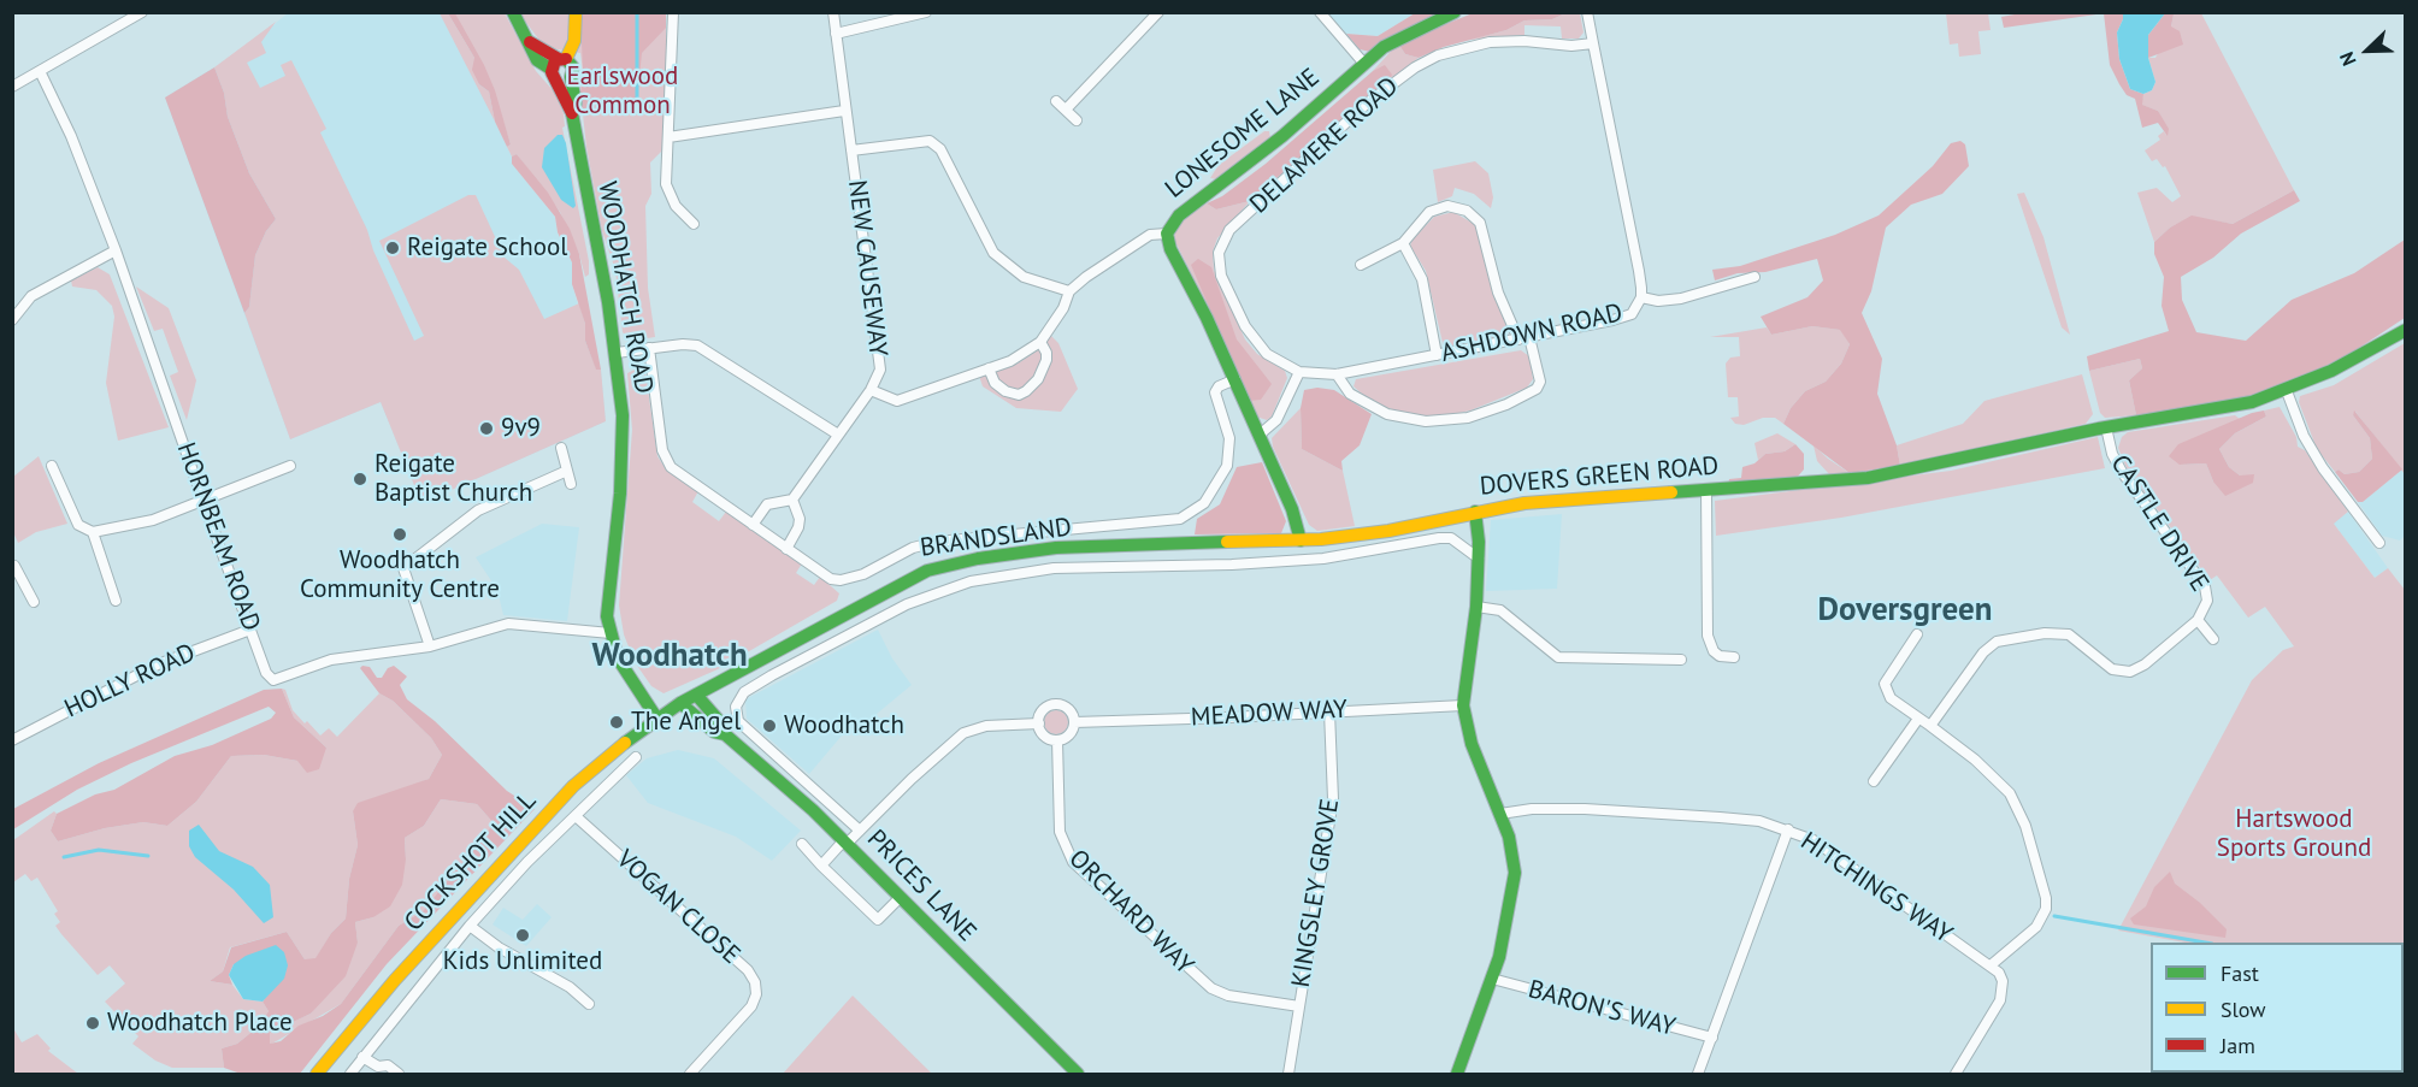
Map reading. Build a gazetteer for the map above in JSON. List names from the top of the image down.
{
  "streets": {
    "main road": [
      "LONESOME LANE",
      "WOODHATCH ROAD",
      "DOVERS GREEN ROAD",
      "COCKSHOT HILL",
      "PRICES LANE"
    ],
    "street": [
      "DELAMERE ROAD",
      "NEW CAUSEWAY",
      "ASHDOWN ROAD",
      "CASTLE DRIVE",
      "HORNBEAM ROAD",
      "BRANDSLAND",
      "HOLLY ROAD",
      "MEADOW WAY",
      "HITCHINGS WAY",
      "KINGSLEY GROVE",
      "VOGAN CLOSE",
      "ORCHARD WAY",
      "BARON'S WAY"
    ]
  },
  "crossings": [
    ["LONESOME LANE", "DOVERS GREEN ROAD"],
    ["LONESOME LANE", "BRANDSLAND"],
    ["DELAMERE ROAD", "ASHDOWN ROAD"],
    ["WOODHATCH ROAD", "HORNBEAM ROAD"],
    ["WOODHATCH ROAD", "COCKSHOT HILL"],
    ["DOVERS GREEN ROAD", "CASTLE DRIVE"],
    ["DOVERS GREEN ROAD", "COCKSHOT HILL"],
    ["DOVERS GREEN ROAD", "PRICES LANE"],
    ["HORNBEAM ROAD", "HOLLY ROAD"],
    ["MEADOW WAY", "KINGSLEY GROVE"],
    ["MEADOW WAY", "ORCHARD WAY"],
    ["COCKSHOT HILL", "PRICES LANE"],
    ["COCKSHOT HILL", "VOGAN CLOSE"],
    ["KINGSLEY GROVE", "ORCHARD WAY"]
  ],
  "districts": ["Doversgreen", "Woodhatch"],
  "parks": ["Earlswood Common", "Hartswood Sports Ground"],
  "places": [
    "Reigate School",
    "9v9",
    "Reigate Baptist Church",
    "Woodhatch Community Centre",
    "The Angel",
    "Woodhatch",
    "Kids Unlimited",
    "Woodhatch Place"
  ],
  "legend": ["Fast", "Slow", "Jam"],
  "north": "bottom left"
}
